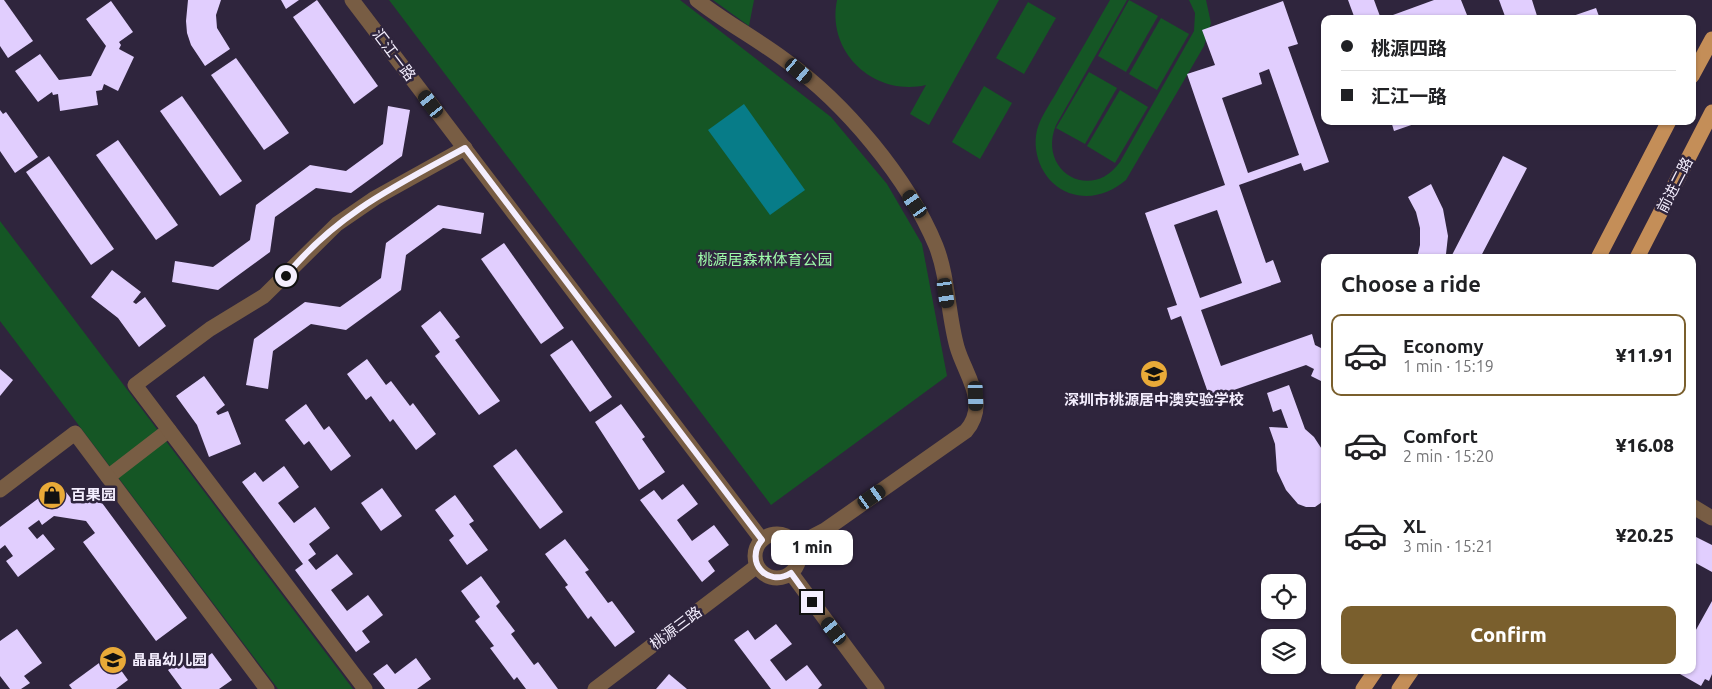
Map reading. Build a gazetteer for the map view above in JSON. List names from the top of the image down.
{
  "streets": {
    "main road": ["前进二路"],
    "street": ["汇江一路", "桃源三路"]
  },
  "crossings": [
    ["汇江一路", "桃源三路"]
  ],
  "parks": ["桃源居森林体育公园"],
  "places": {
    "school or university": ["深圳市桃源居中澳实验学校", "晶晶幼儿园"],
    "shop": ["百果园"]
  },
  "page": {
    "banner": ["桃源四路", "汇江一路"],
    "heading": "Choose a ride",
    "list": [
      {
        "name": "Economy",
        "note": "1 min · 15:19",
        "value": "¥11.91"
      },
      {
        "name": "Comfort",
        "note": "2 min · 15:20",
        "value": "¥16.08"
      },
      {
        "name": "XL",
        "note": "3 min · 15:21",
        "value": "¥20.25"
      }
    ],
    "bubble": "1 min",
    "buttons": "Confirm"
  }
}
